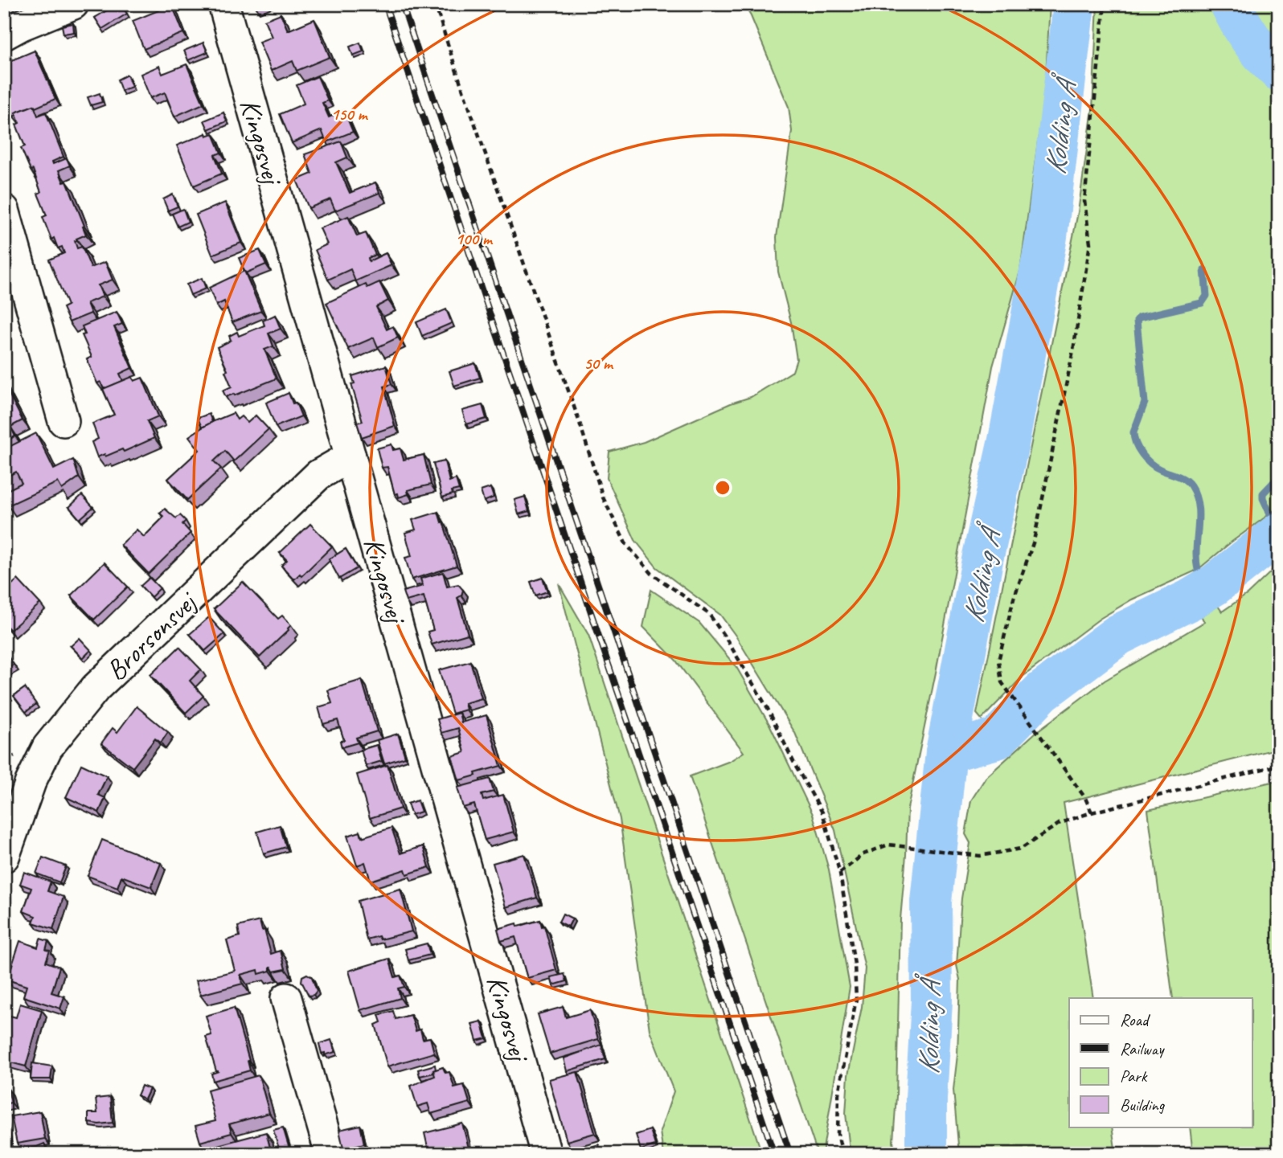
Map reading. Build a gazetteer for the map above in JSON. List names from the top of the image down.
{
  "streets": {
    "street": ["Kingosvej", "Brorsonsvej"]
  },
  "crossings": [
    ["Kingosvej", "Brorsonsvej"]
  ],
  "water": ["Kolding Å"],
  "legend": [
    "Road",
    "Railway",
    "Park",
    "Building"
  ],
  "rings": ["150 m", "100 m", "50 m"]
}
